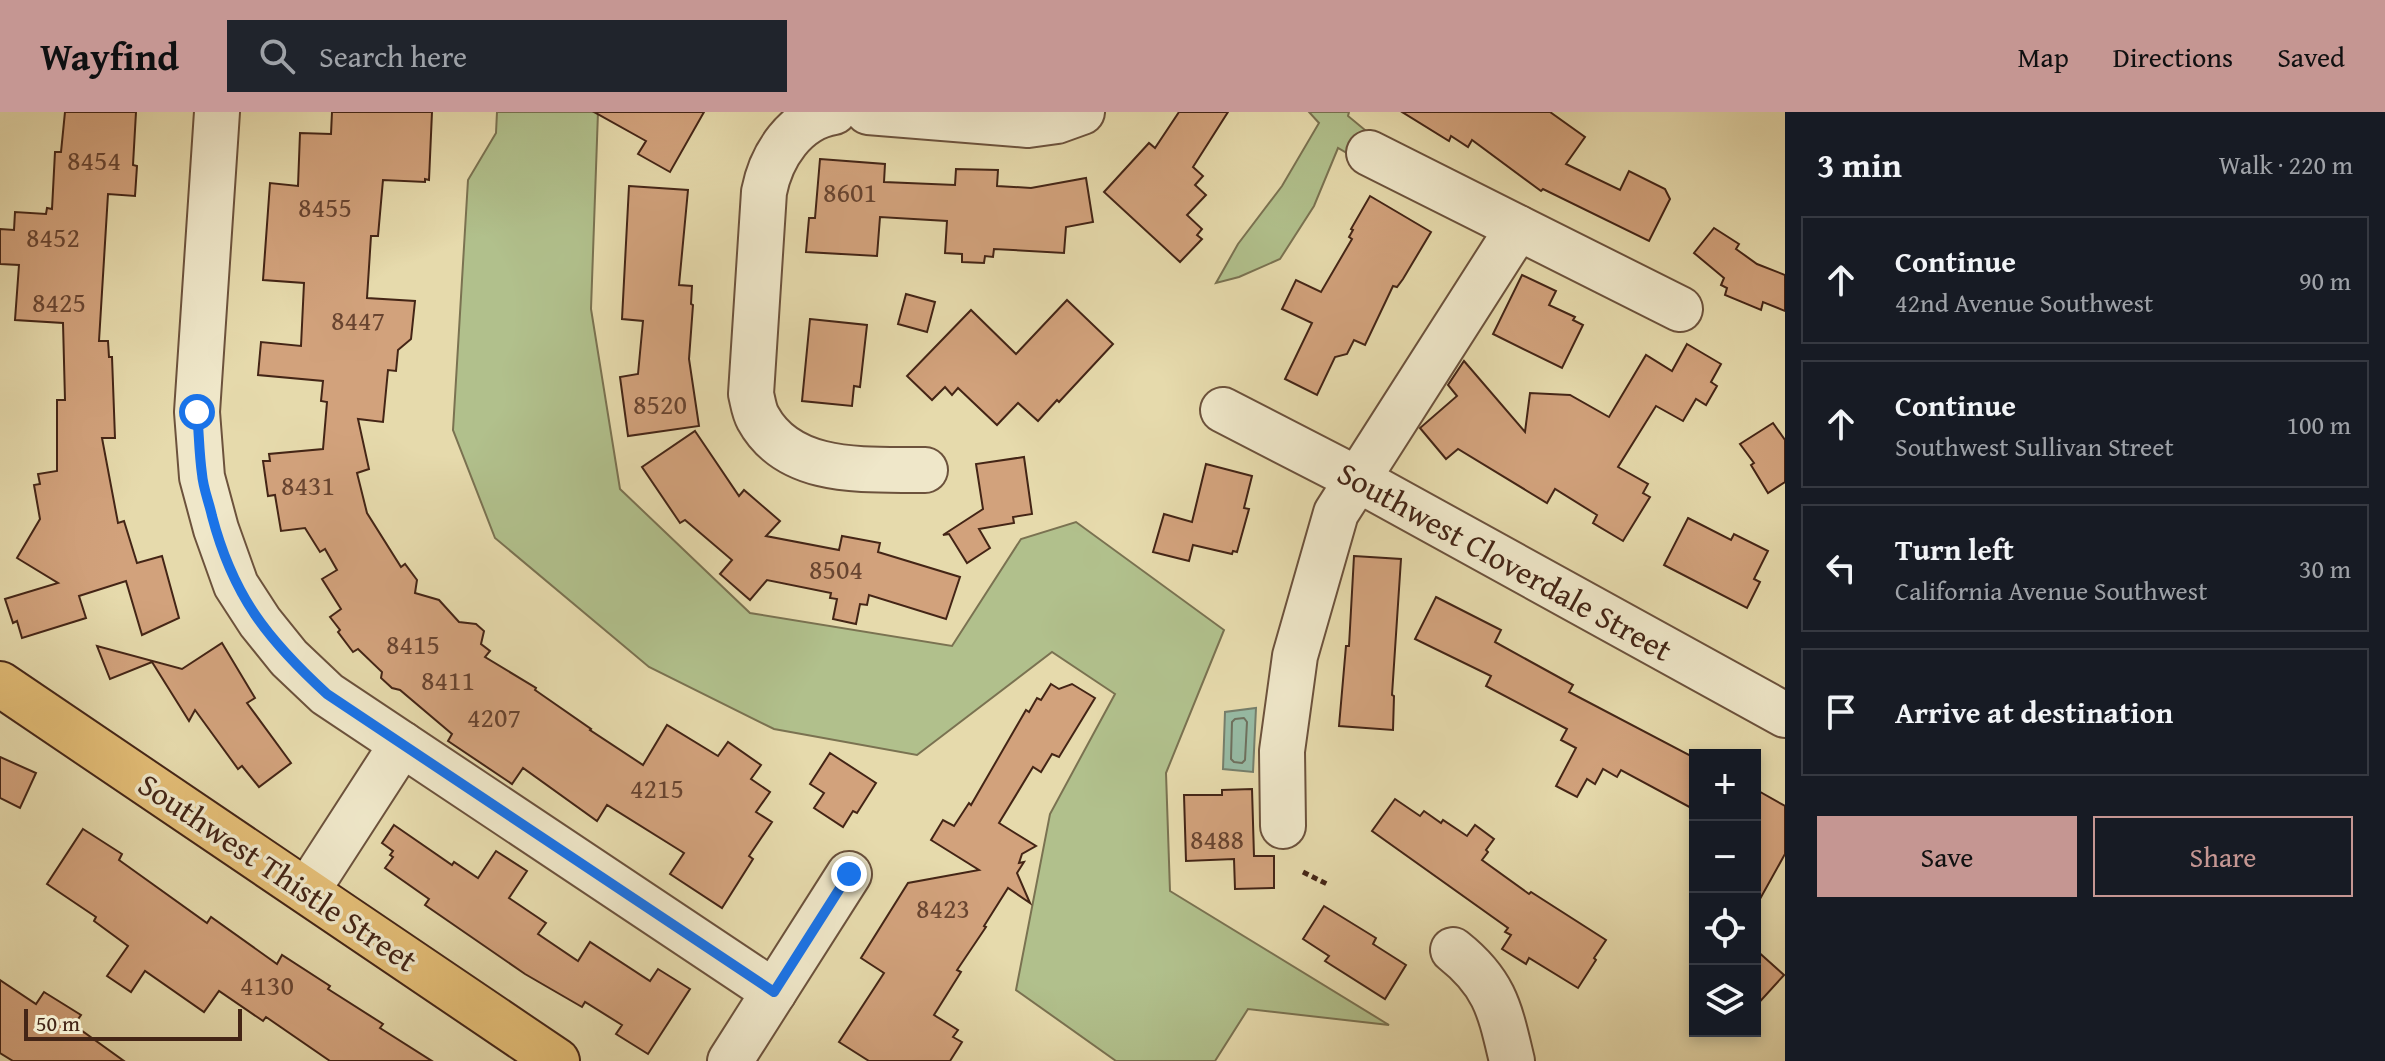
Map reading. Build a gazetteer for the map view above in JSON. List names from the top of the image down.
{
  "streets": {
    "main road": ["Southwest Thistle Street"],
    "street": ["Southwest Cloverdale Street"]
  },
  "house_numbers": [
    "8454",
    "8601",
    "8455",
    "8452",
    "8425",
    "8447",
    "8520",
    "8431",
    "8504",
    "8415",
    "8411",
    "4207",
    "4215",
    "8488",
    "8423",
    "4130"
  ],
  "scale_bar": "50 m",
  "page": {
    "header": "Wayfind",
    "search": "Search here",
    "nav": ["Map", "Directions", "Saved"],
    "heading": ["3 min", "Walk · 220 m"],
    "list": [
      ["Continue", "42nd Avenue Southwest", "90 m"],
      ["Continue", "Southwest Sullivan Street", "100 m"],
      ["Turn left", "California Avenue Southwest", "30 m"],
      "Arrive at destination"
    ],
    "map_buttons": ["+", "−"],
    "buttons": ["Save", "Share"],
    "scale": "50 m"
  }
}
